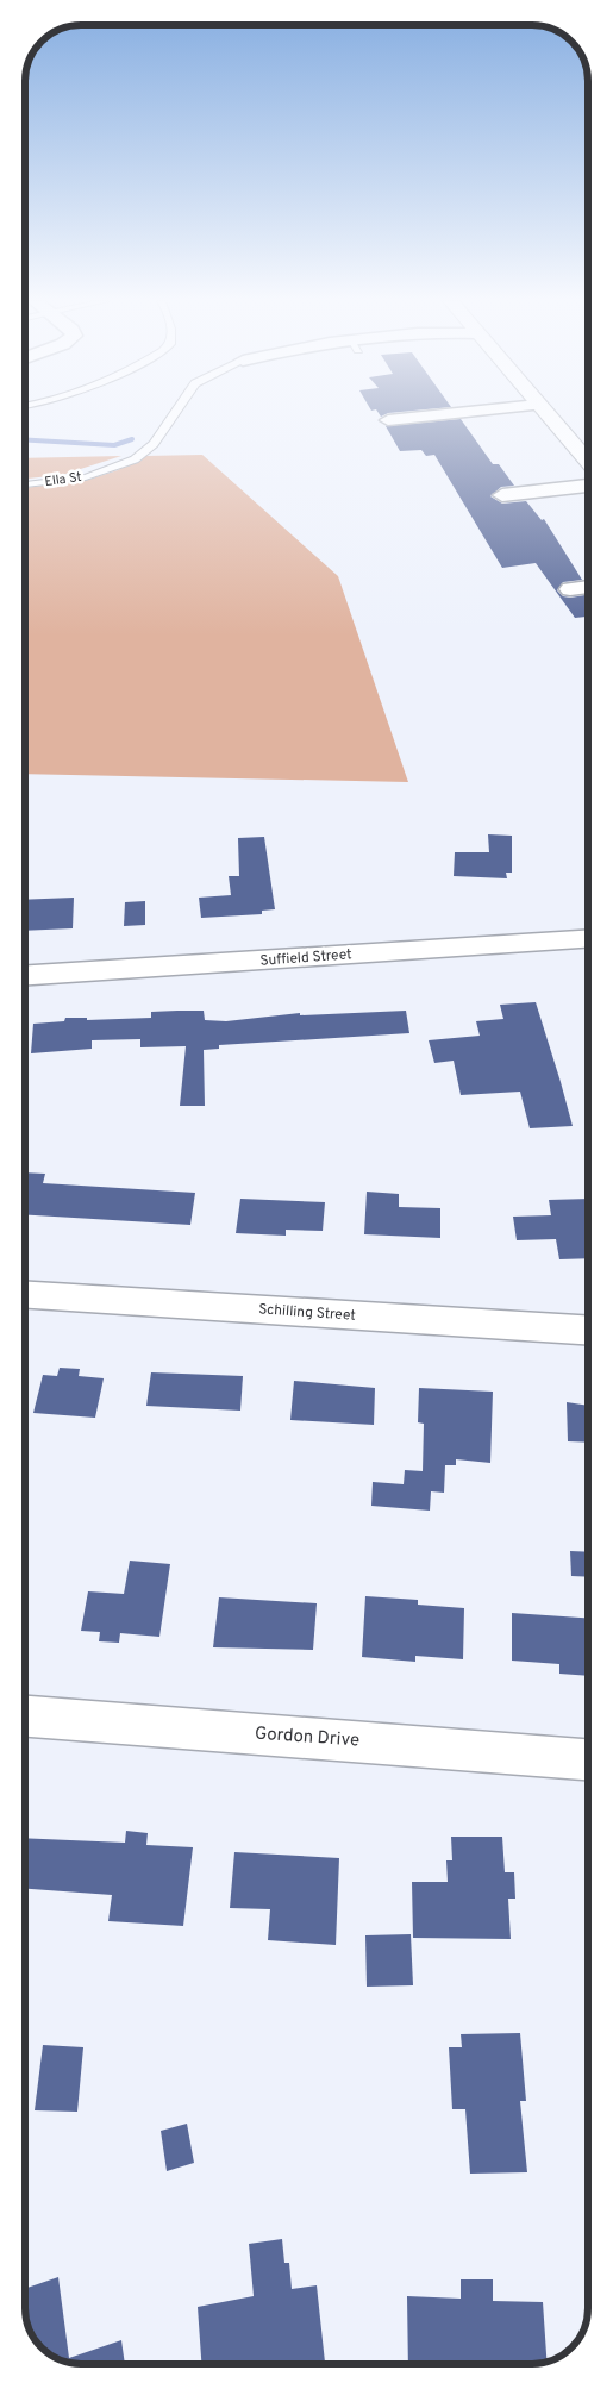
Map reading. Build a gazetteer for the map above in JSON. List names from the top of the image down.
{
  "streets": {
    "street": ["Suffield Street", "Schilling Street", "Gordon Drive"],
    "lane": ["Ella St"]
  }
}
